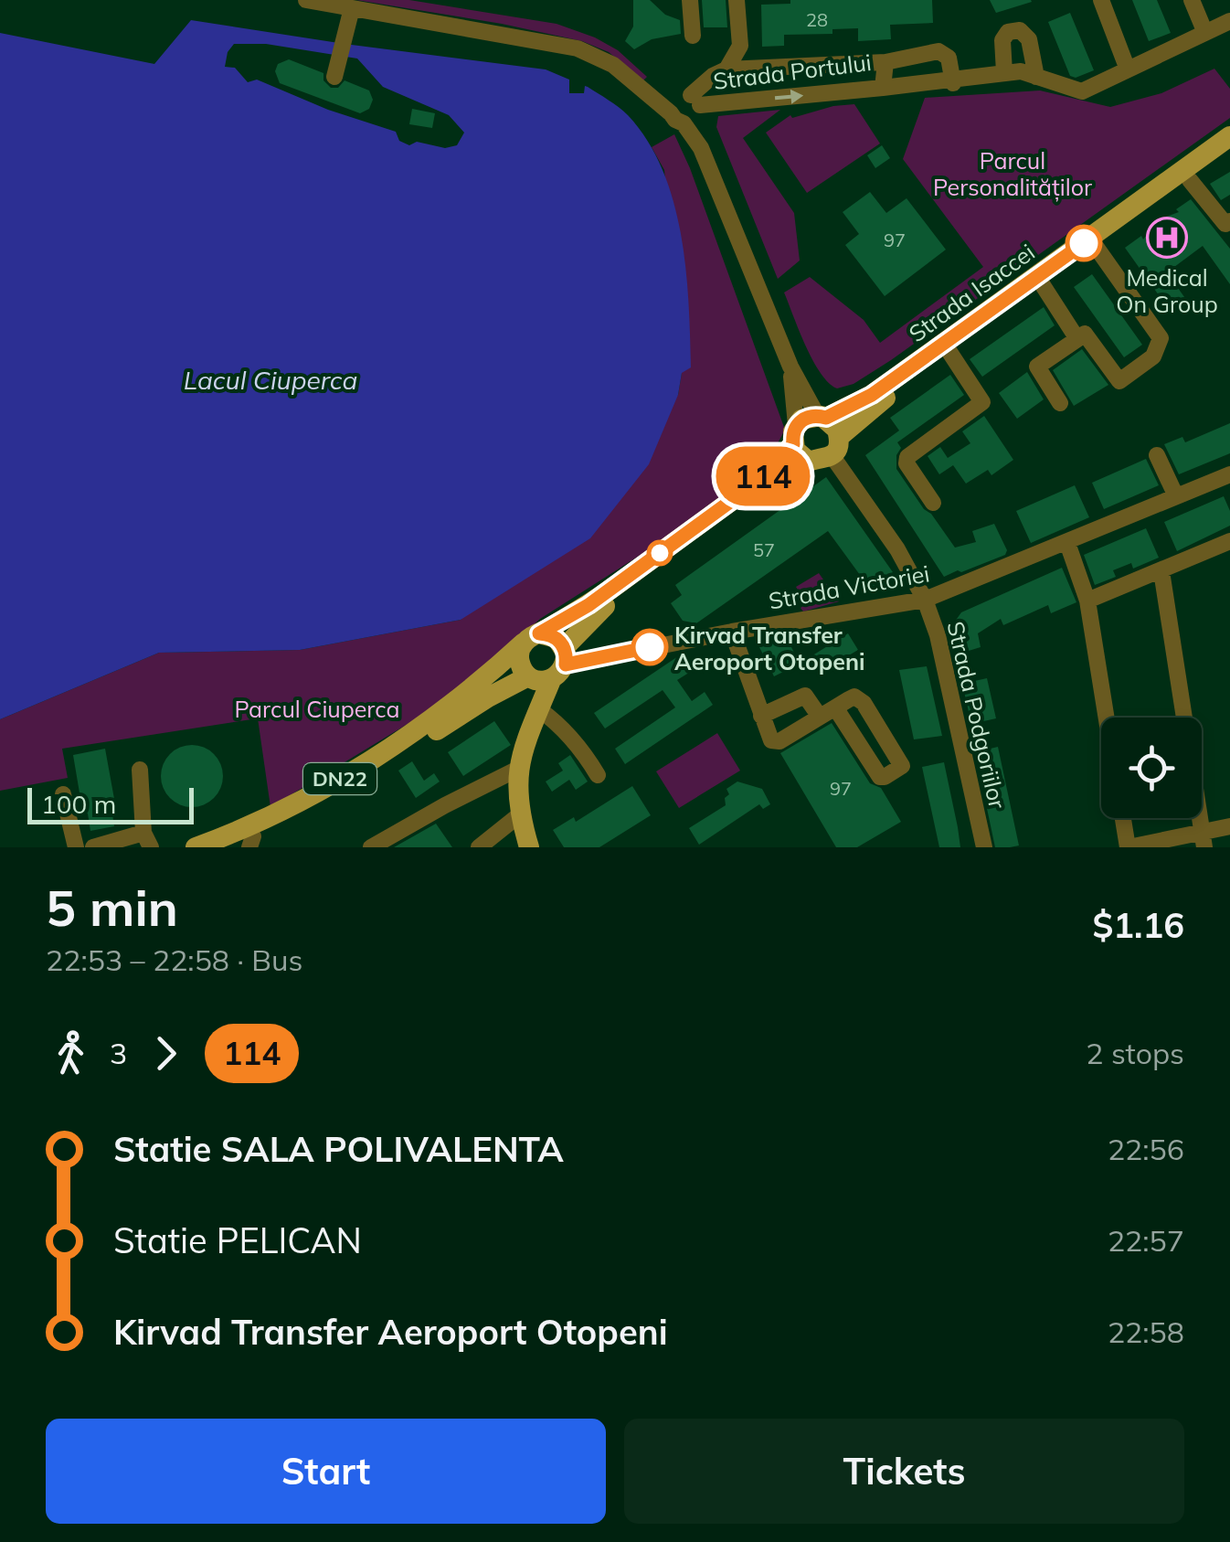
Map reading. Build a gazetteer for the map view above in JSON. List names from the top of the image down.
{
  "streets": {
    "main road": ["Strada Isaccei", "DN22"],
    "street": ["Strada Portului", "Strada Victoriei", "Strada Podgoriilor"]
  },
  "crossings": [
    ["Strada Isaccei", "Strada Victoriei"],
    ["Strada Isaccei", "Strada Podgoriilor"],
    ["Strada Victoriei", "Strada Podgoriilor"]
  ],
  "water": ["Lacul Ciuperca"],
  "parks": ["Parcul Personalităților", "Parcul Ciuperca"],
  "places": {
    "hospital": ["Medical On Group"],
    "other": ["Kirvad Transfer Aeroport Otopeni"]
  },
  "lines": ["bus line 114"],
  "house_numbers": [
    "28",
    "97",
    "57",
    "97"
  ],
  "scale_bar": "100 m",
  "page": {
    "on_map": "114",
    "scale": "100 m",
    "heading": ["5 min", "22:53 – 22:58 · Bus", "$1.16"],
    "legs": ["3", "114", "2 stops"],
    "list": [
      {
        "name": "Statie SALA POLIVALENTA",
        "value": "22:56"
      },
      {
        "name": "Statie PELICAN",
        "value": "22:57"
      },
      {
        "name": "Kirvad Transfer Aeroport Otopeni",
        "value": "22:58"
      }
    ],
    "buttons": ["Start", "Tickets"]
  }
}
